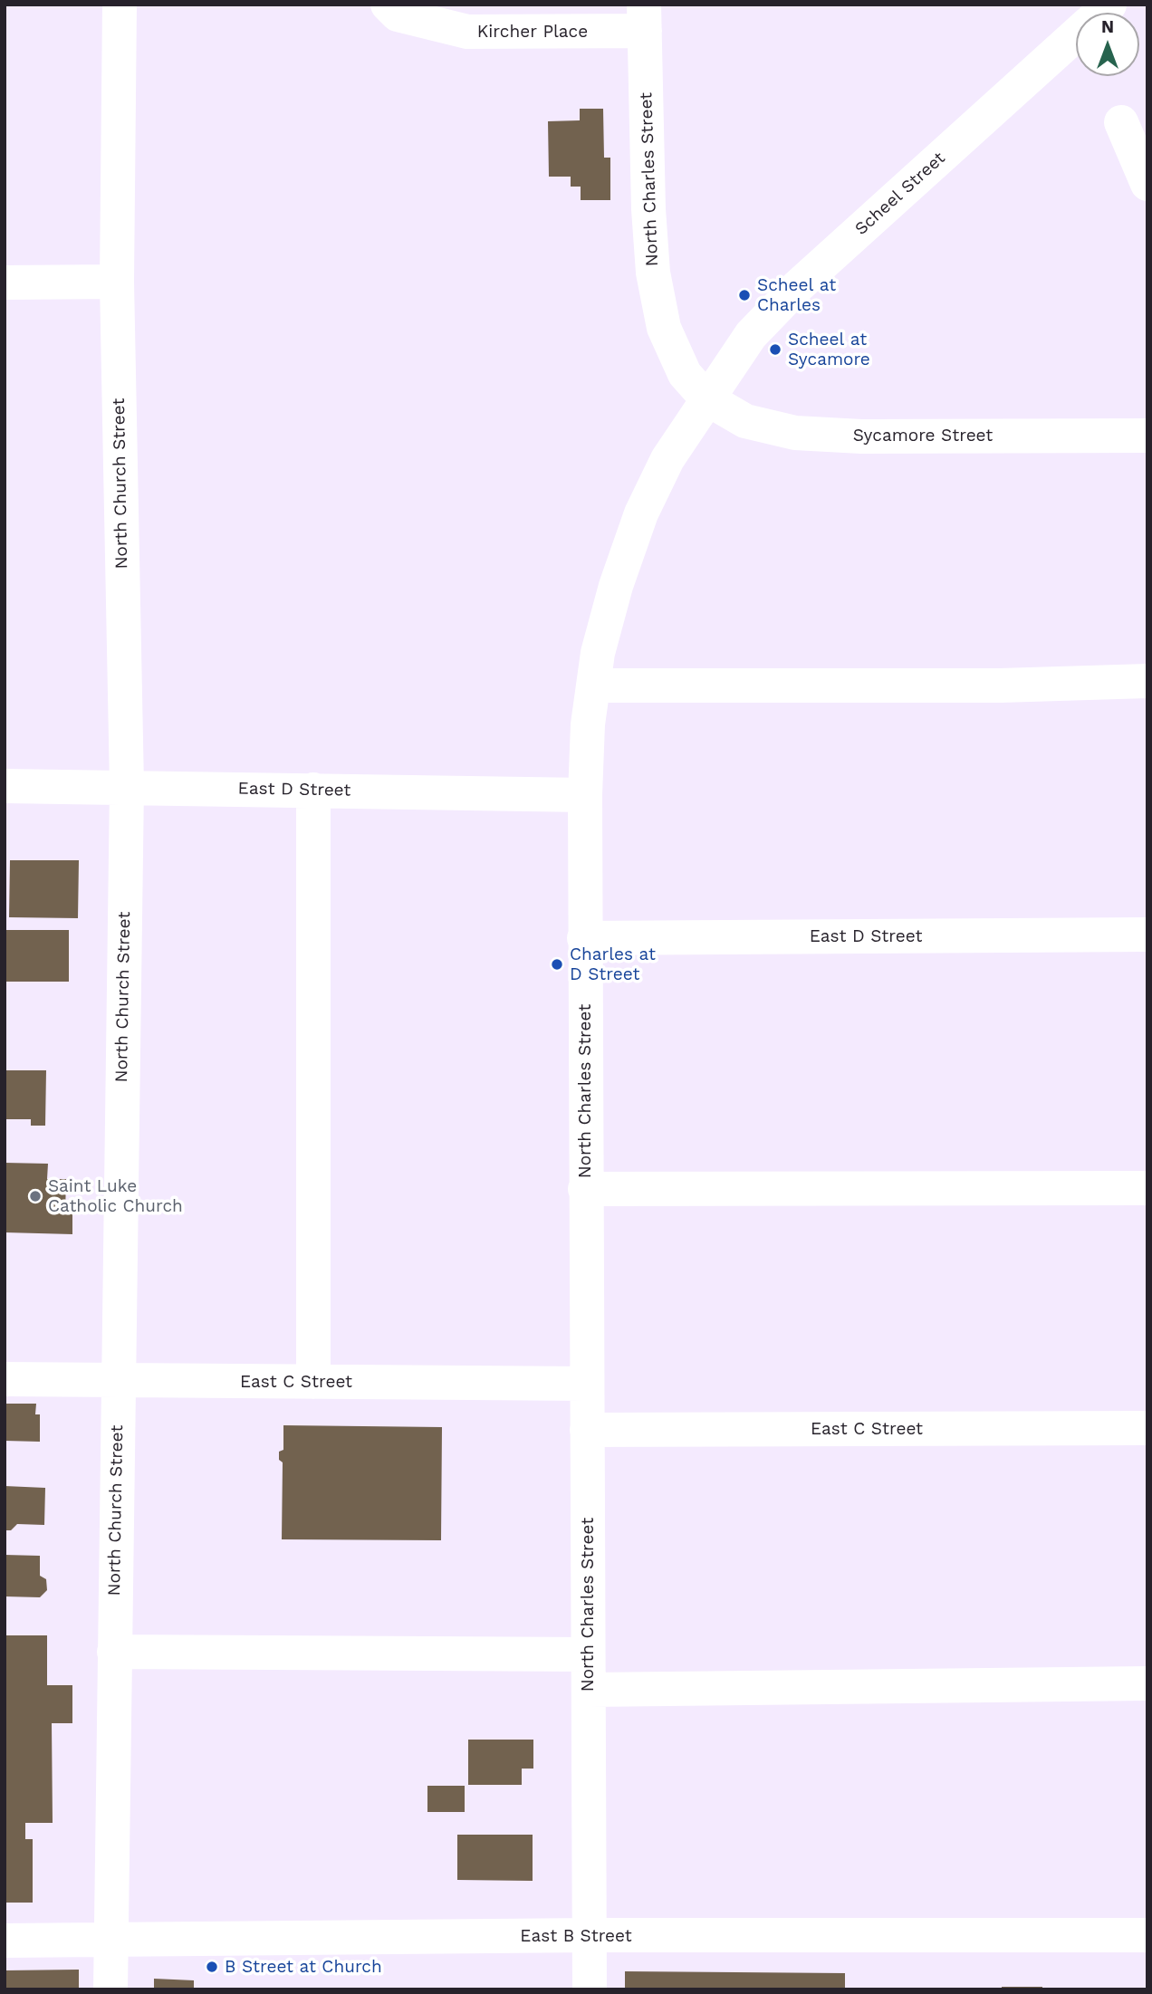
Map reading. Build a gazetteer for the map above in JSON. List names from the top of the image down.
{
  "streets": {
    "street": [
      "Kircher Place",
      "North Charles Street",
      "Scheel Street",
      "Sycamore Street",
      "North Church Street",
      "East D Street",
      "East C Street",
      "East B Street"
    ]
  },
  "crossings": [
    ["Kircher Place", "North Charles Street"],
    ["North Charles Street", "Scheel Street"],
    ["North Charles Street", "Sycamore Street"],
    ["North Charles Street", "East D Street"],
    ["North Charles Street", "East C Street"],
    ["North Charles Street", "East B Street"],
    ["Scheel Street", "Sycamore Street"],
    ["North Church Street", "East D Street"],
    ["North Church Street", "East C Street"],
    ["North Church Street", "East B Street"]
  ],
  "places": [
    "Scheel at Charles",
    "Scheel at Sycamore",
    "Charles at D Street",
    "Saint Luke Catholic Church",
    "B Street at Church"
  ],
  "north": "top"
}
